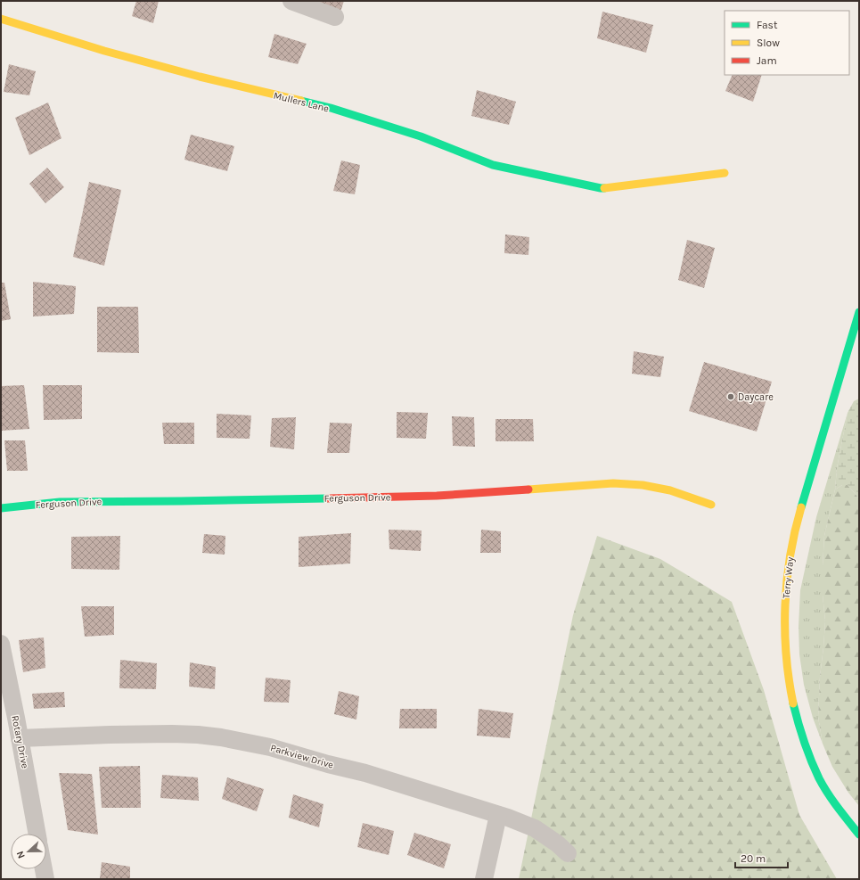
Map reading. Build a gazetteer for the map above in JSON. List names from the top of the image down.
{
  "streets": {
    "street": [
      "Mullers Lane",
      "Ferguson Drive",
      "Terry Way",
      "Rotary Drive",
      "Parkview Drive"
    ]
  },
  "crossings": [
    ["Rotary Drive", "Parkview Drive"]
  ],
  "places": ["Daycare"],
  "legend": ["Fast", "Slow", "Jam"],
  "scale_bar": "20 m",
  "north": "left"
}
